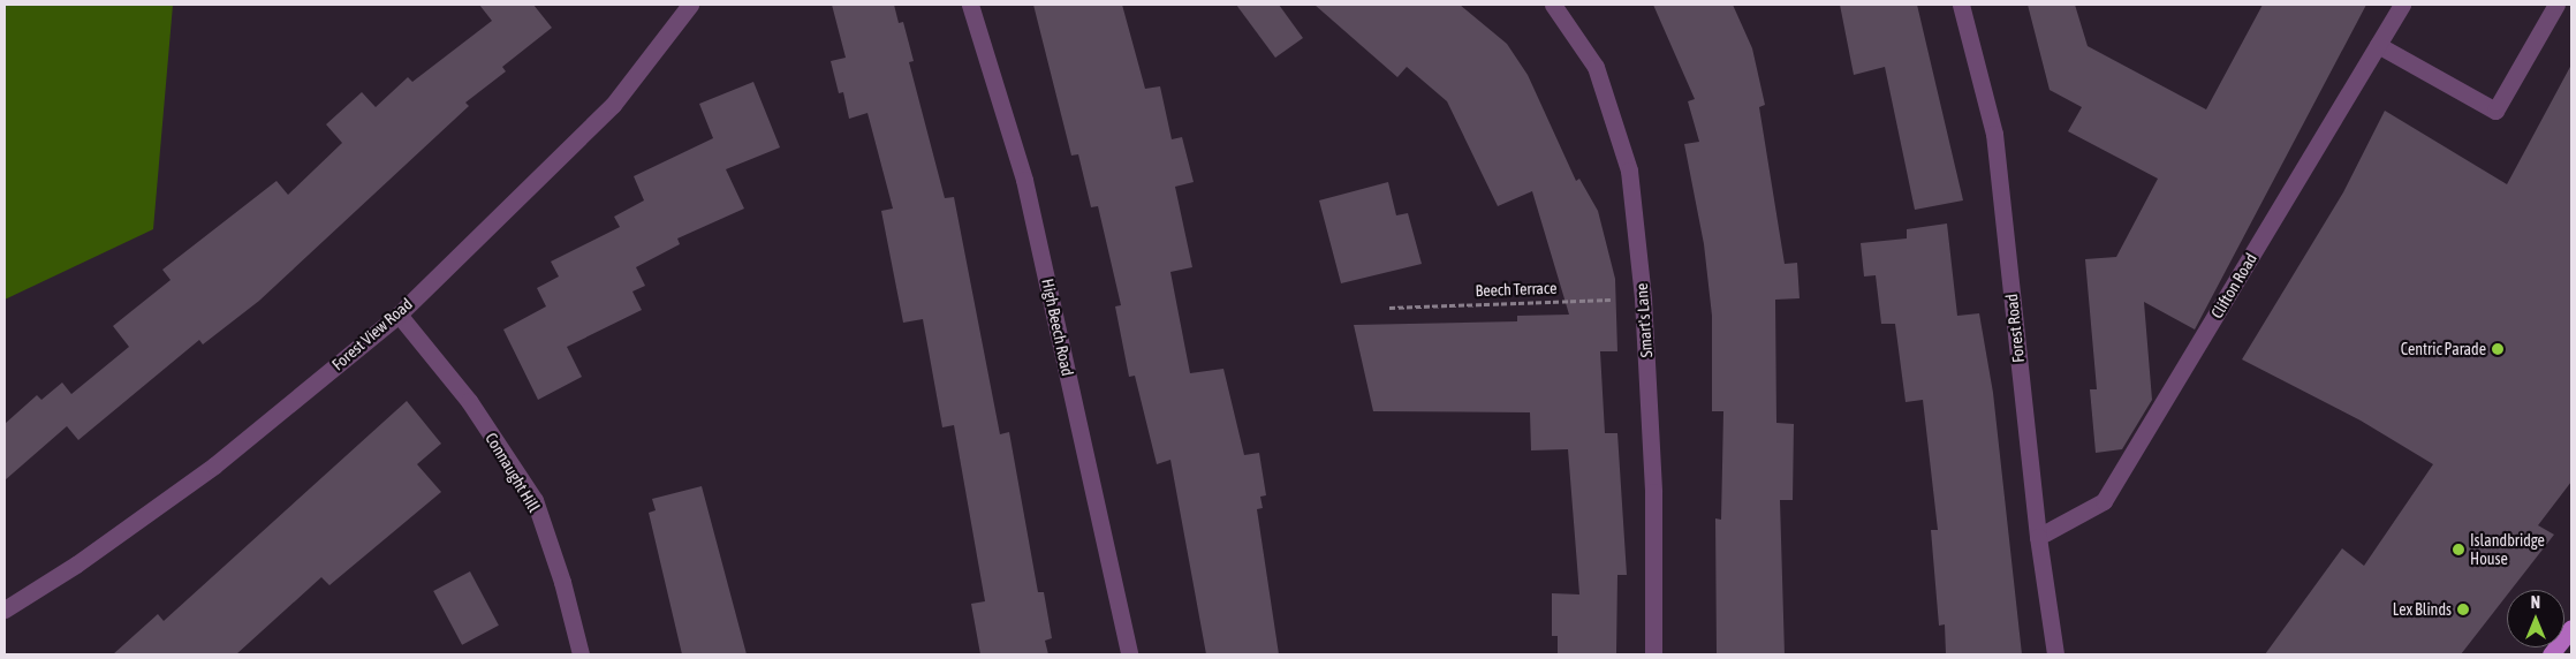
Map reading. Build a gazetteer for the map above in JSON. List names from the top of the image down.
{
  "streets": {
    "street": [
      "Clifton Road",
      "Smart's Lane",
      "High Beech Road",
      "Forest Road",
      "Forest View Road",
      "Connaught Hill"
    ],
    "path": ["Beech Terrace"]
  },
  "crossings": [
    ["Clifton Road", "Forest Road"],
    ["Beech Terrace", "Smart's Lane"],
    ["Forest View Road", "Connaught Hill"]
  ],
  "places": ["Centric Parade", "Islandbridge House", "Lex Blinds"],
  "north": "top"
}
